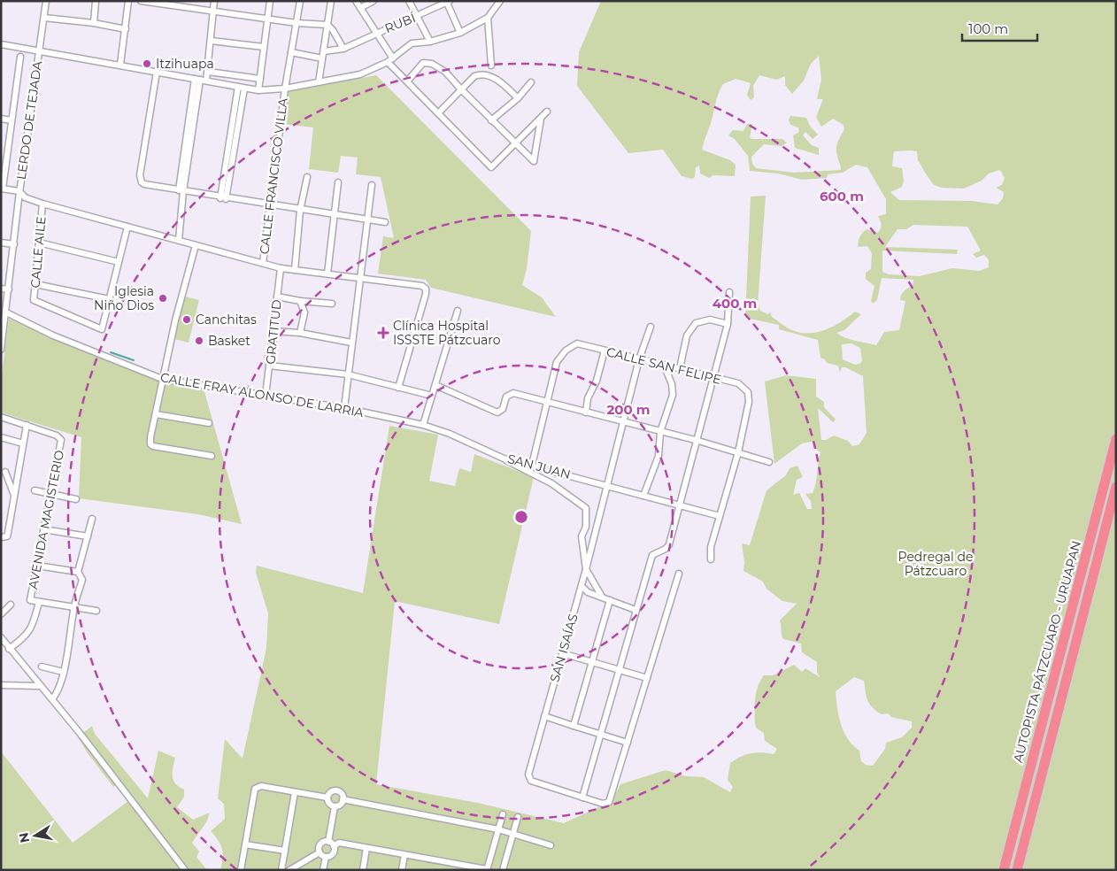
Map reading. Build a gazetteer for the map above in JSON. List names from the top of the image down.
{
  "streets": {
    "highway": ["AUTOPISTA PÁTZCUARO - URUAPAN"],
    "street": [
      "RUBÍ",
      "LERDO DE TEJADA",
      "CALLE FRANCISCO VILLA",
      "CALLE AILE",
      "GRATITUD",
      "CALLE SAN FELIPE",
      "CALLE FRAY ALONSO DE LARRIA",
      "SAN JUAN",
      "AVENIDA MAGISTERIO",
      "SAN ISAÍAS"
    ]
  },
  "crossings": [
    ["LERDO DE TEJADA", "CALLE FRAY ALONSO DE LARRIA"],
    ["GRATITUD", "CALLE FRAY ALONSO DE LARRIA"],
    ["CALLE SAN FELIPE", "SAN ISAÍAS"],
    ["CALLE FRAY ALONSO DE LARRIA", "SAN JUAN"],
    ["SAN JUAN", "SAN ISAÍAS"]
  ],
  "parks": ["Pedregal de Pátzcuaro"],
  "places": {
    "other": [
      "Itzihuapa",
      "Iglesia Niño Dios",
      "Canchitas",
      "Basket"
    ],
    "health": ["Clínica Hospital ISSSTE Pátzcuaro"]
  },
  "scale_bar": "100 m",
  "north": "left",
  "rings": ["600 m", "400 m", "200 m"]
}
